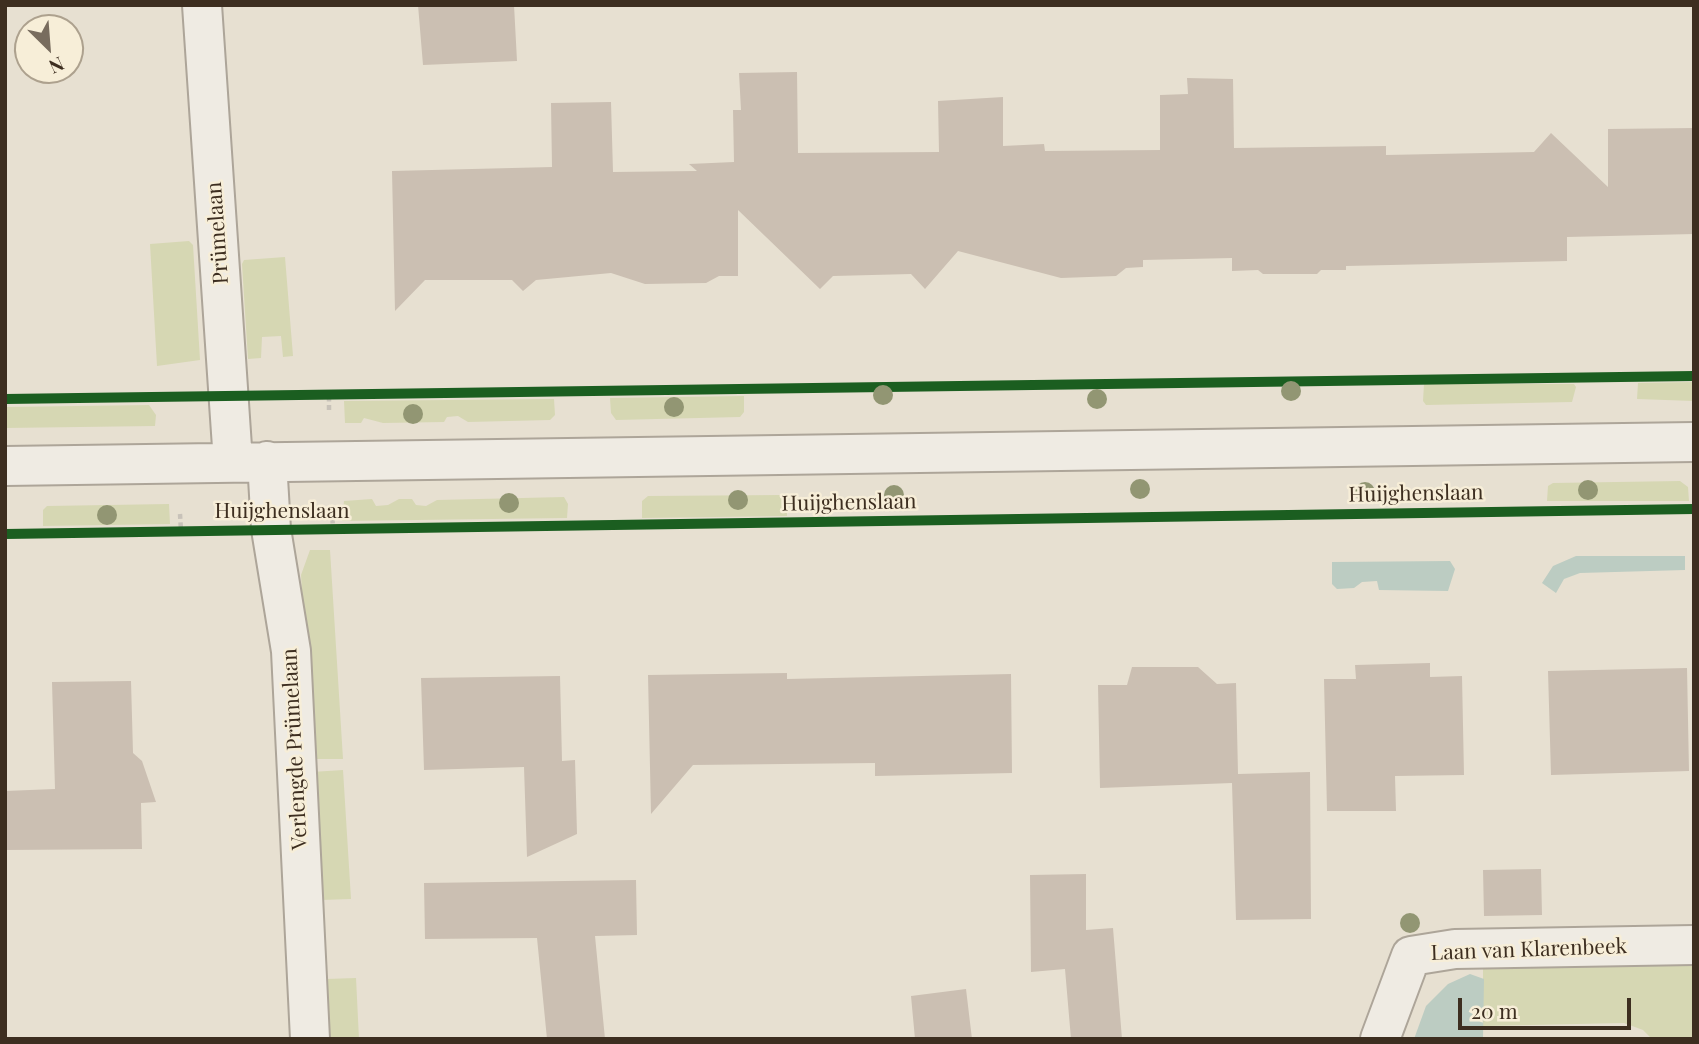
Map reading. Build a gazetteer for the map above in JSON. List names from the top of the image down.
{
  "streets": {
    "street": ["Prümelaan", "Verlengde Prümelaan", "Laan van Klarenbeek"],
    "cycle path": ["Huijghenslaan"]
  },
  "crossings": [
    ["Prümelaan", "Verlengde Prümelaan"],
    ["Huijghenslaan", "Verlengde Prümelaan"]
  ],
  "scale_bar": "20 m",
  "north": "bottom right"
}
